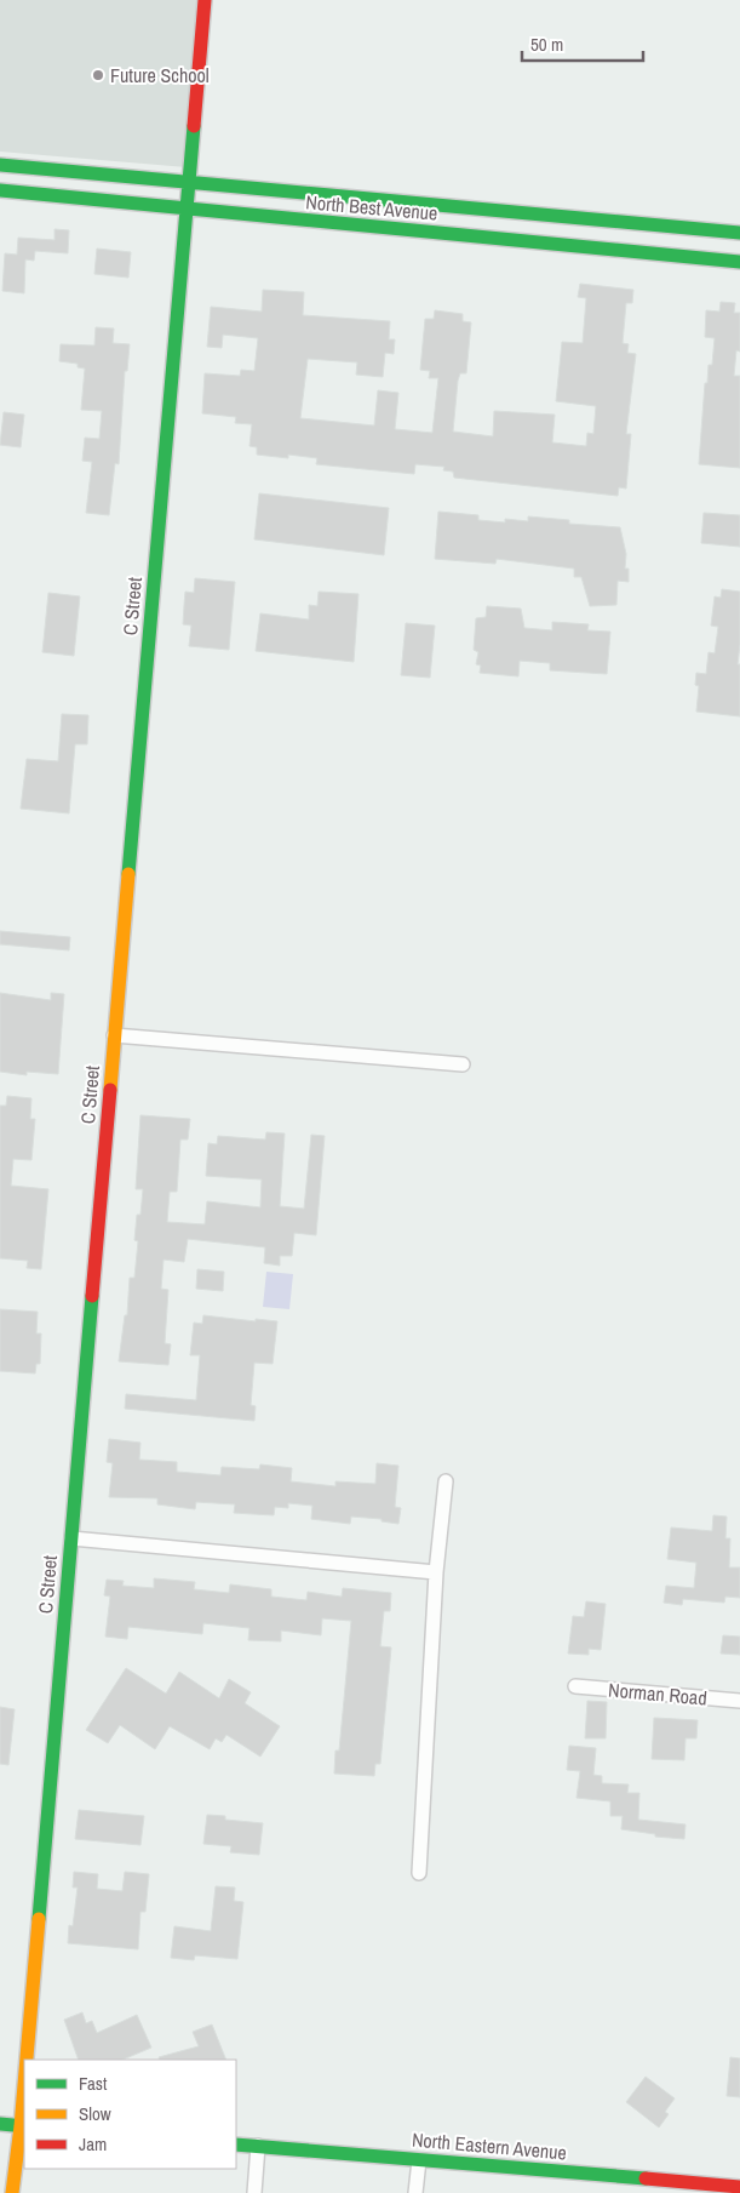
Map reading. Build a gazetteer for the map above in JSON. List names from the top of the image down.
{
  "streets": {
    "street": [
      "North Best Avenue",
      "C Street",
      "Norman Road",
      "North Eastern Avenue"
    ]
  },
  "crossings": [
    ["North Best Avenue", "C Street"]
  ],
  "places": ["Future School"],
  "legend": ["Fast", "Slow", "Jam"],
  "scale_bar": "50 m"
}
